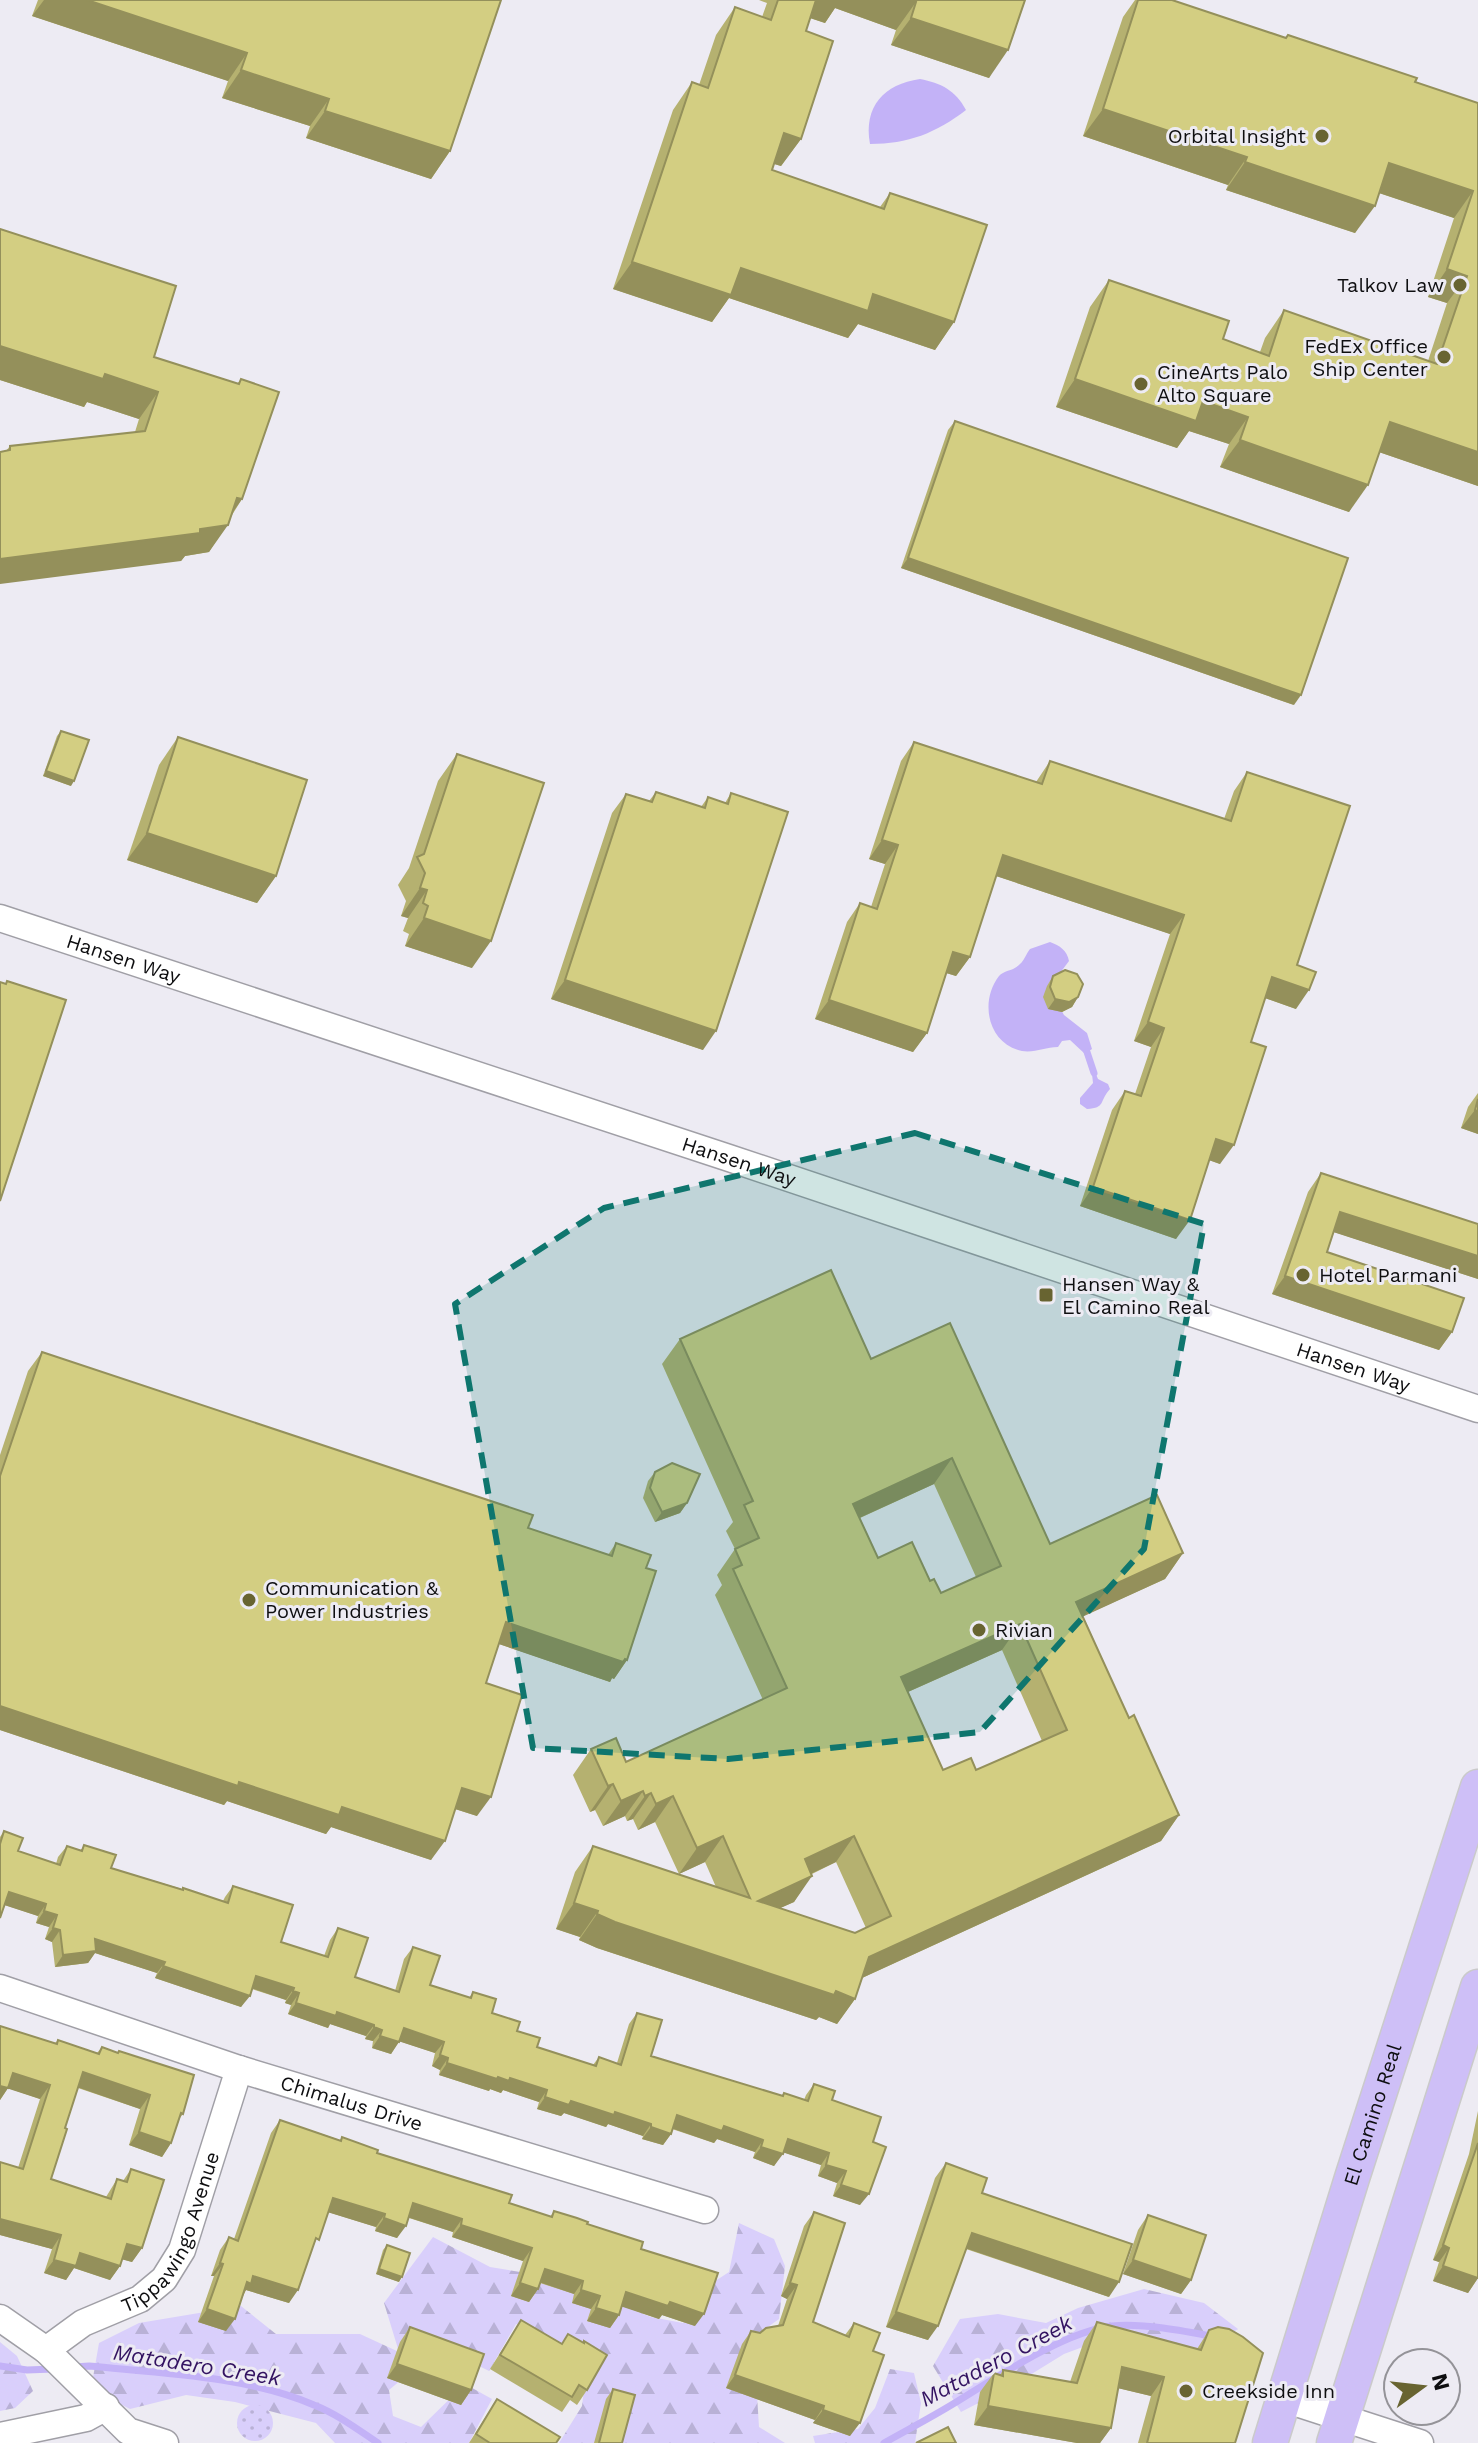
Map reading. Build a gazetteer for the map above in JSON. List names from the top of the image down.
{
  "streets": {
    "main road": ["El Camino Real"],
    "street": ["Hansen Way", "Chimalus Drive", "Tippawingo Avenue"]
  },
  "crossings": [
    ["Chimalus Drive", "Tippawingo Avenue"]
  ],
  "water": ["Matadero Creek"],
  "places": {
    "other": [
      "Orbital Insight",
      "Talkov Law",
      "FedEx Office Ship Center",
      "CineArts Palo Alto Square",
      "Hotel Parmani",
      "Communication & Power Industries",
      "Rivian",
      "Creekside Inn"
    ],
    "transit": ["Hansen Way & El Camino Real"]
  },
  "north": "right"
}
